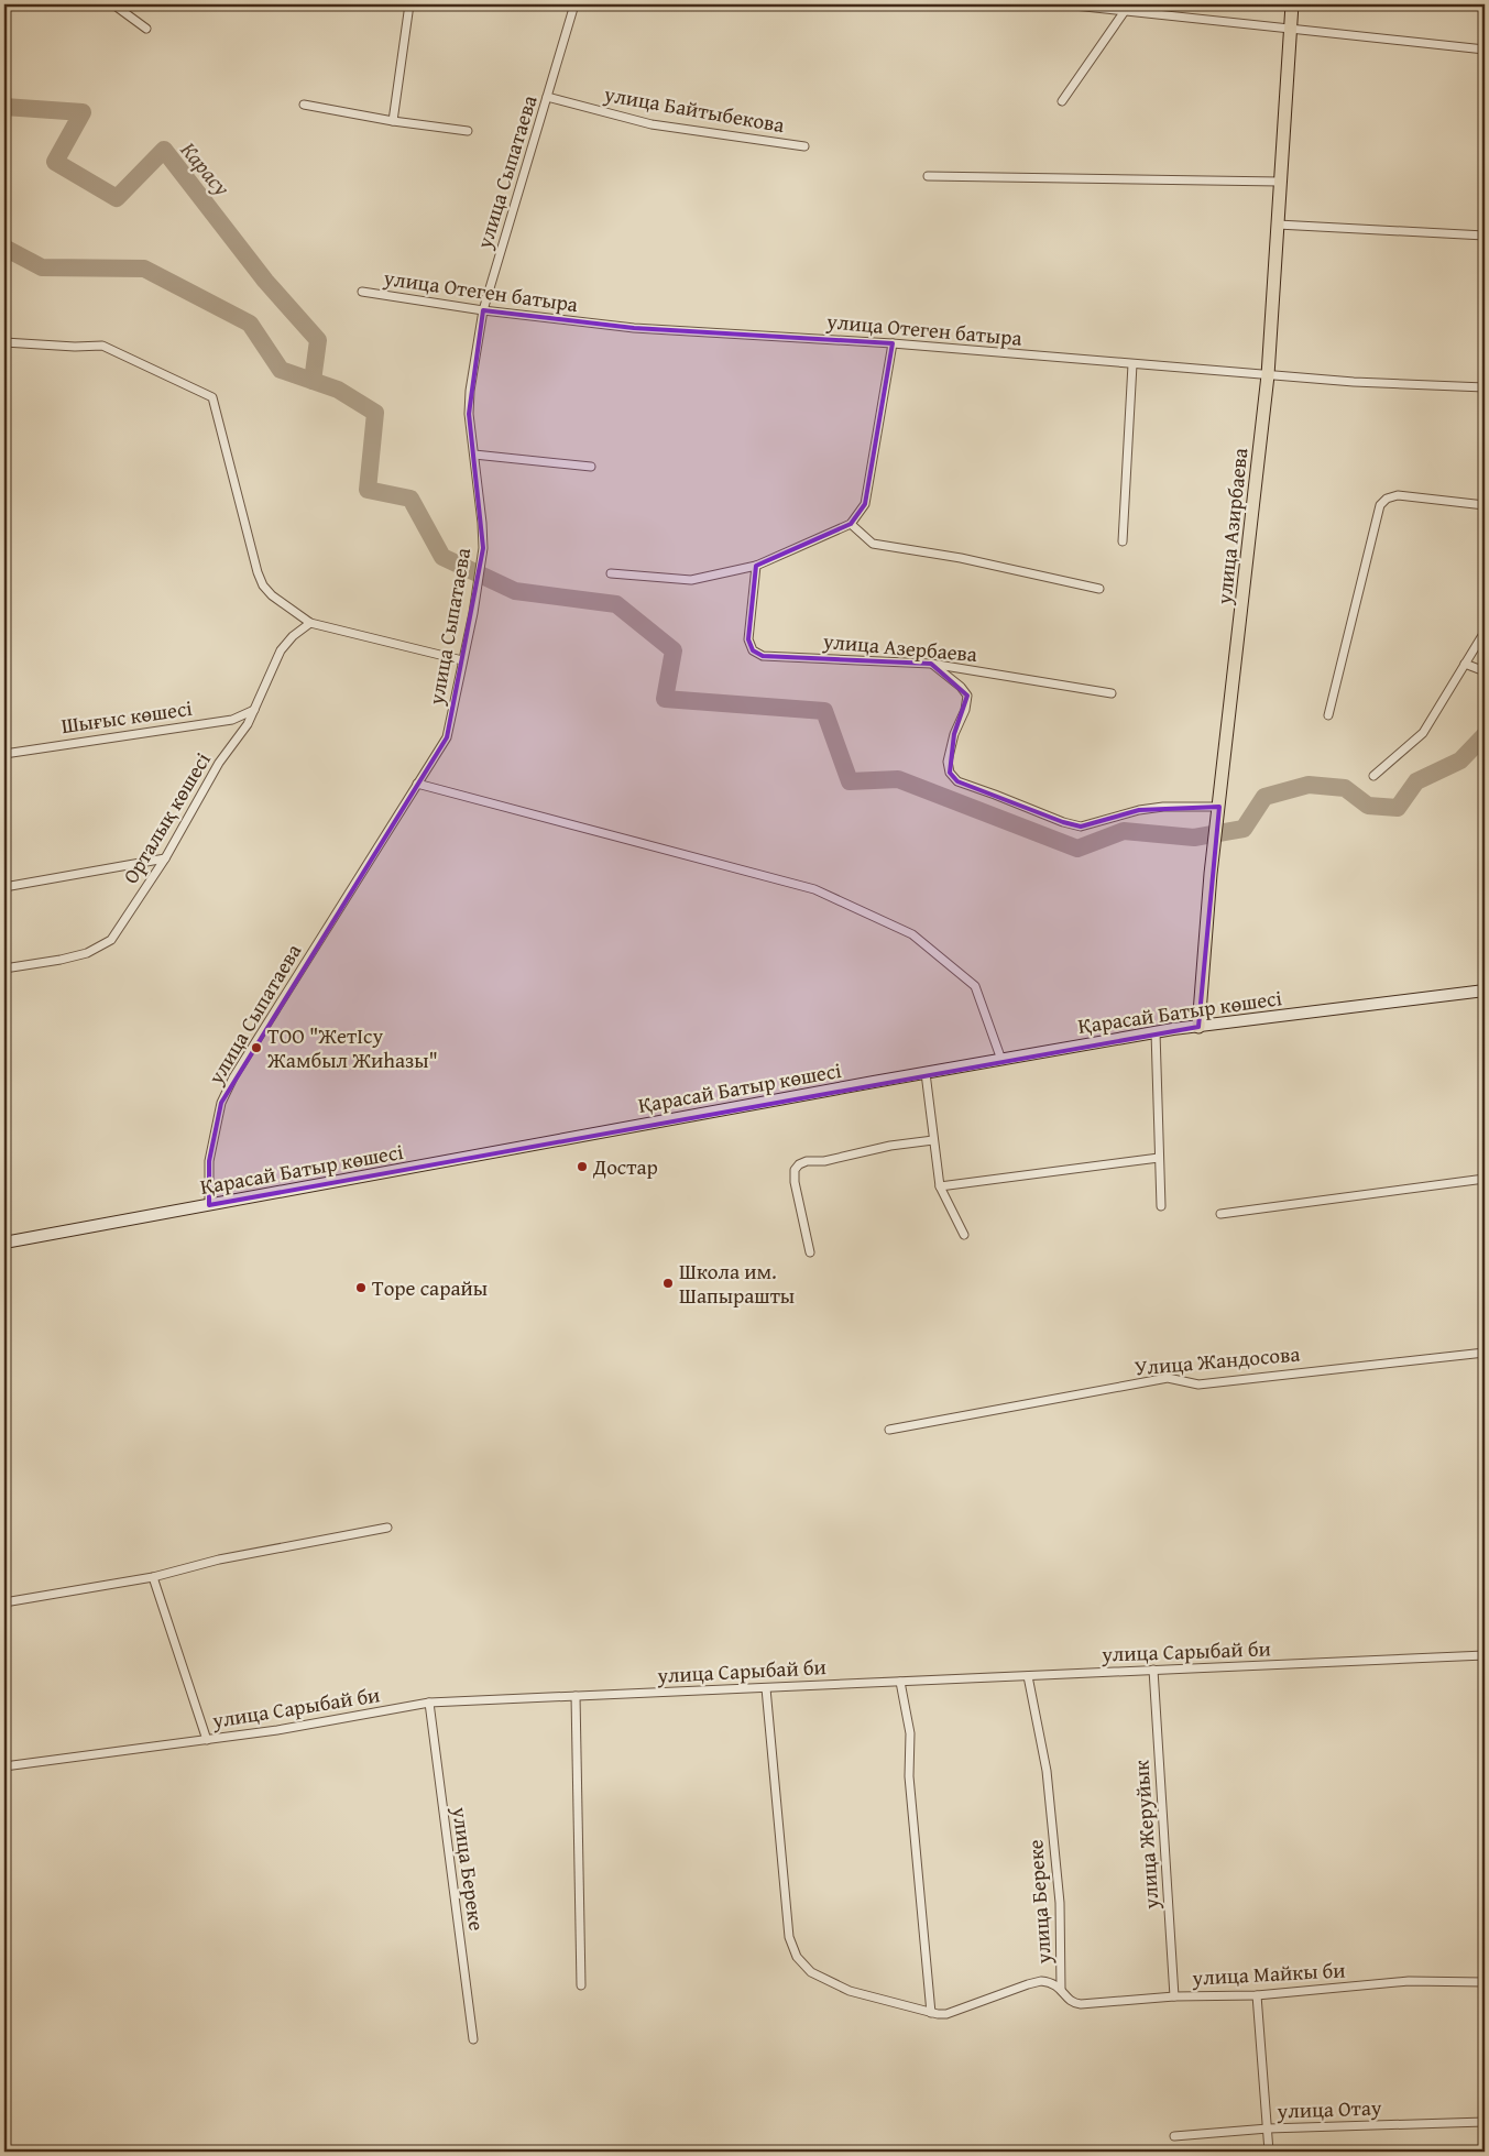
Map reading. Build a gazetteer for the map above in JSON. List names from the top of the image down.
{
  "streets": {
    "main road": ["улица Азирбаева", "Қарасай Батыр көшесі"],
    "street": [
      "улица Байтыбекова",
      "улица Сыпатаева",
      "улица Отеген батыра",
      "улица Азербаева",
      "Шығыс көшесі",
      "Орталық көшесі",
      "Улица Жандосова",
      "улица Сарыбай би",
      "улица Жеруйык",
      "улица Береке",
      "улица Майкы би",
      "улица Отау"
    ]
  },
  "crossings": [
    ["улица Байтыбекова", "улица Сыпатаева"],
    ["улица Сыпатаева", "улица Отеген батыра"],
    ["улица Сыпатаева", "Қарасай Батыр көшесі"],
    ["улица Отеген батыра", "улица Азирбаева"],
    ["улица Азирбаева", "Қарасай Батыр көшесі"],
    ["Шығыс көшесі", "Орталық көшесі"],
    ["улица Сарыбай би", "улица Жеруйык"],
    ["улица Сарыбай би", "улица Береке"],
    ["улица Жеруйык", "улица Майкы би"],
    ["улица Береке", "улица Майкы би"]
  ],
  "water": ["Карасу"],
  "places": [
    "ТОО \"ЖетIсу Жамбыл Жиhазы\"",
    "Достар",
    "Школа им. Шапырашты",
    "Торе сарайы"
  ]
}
